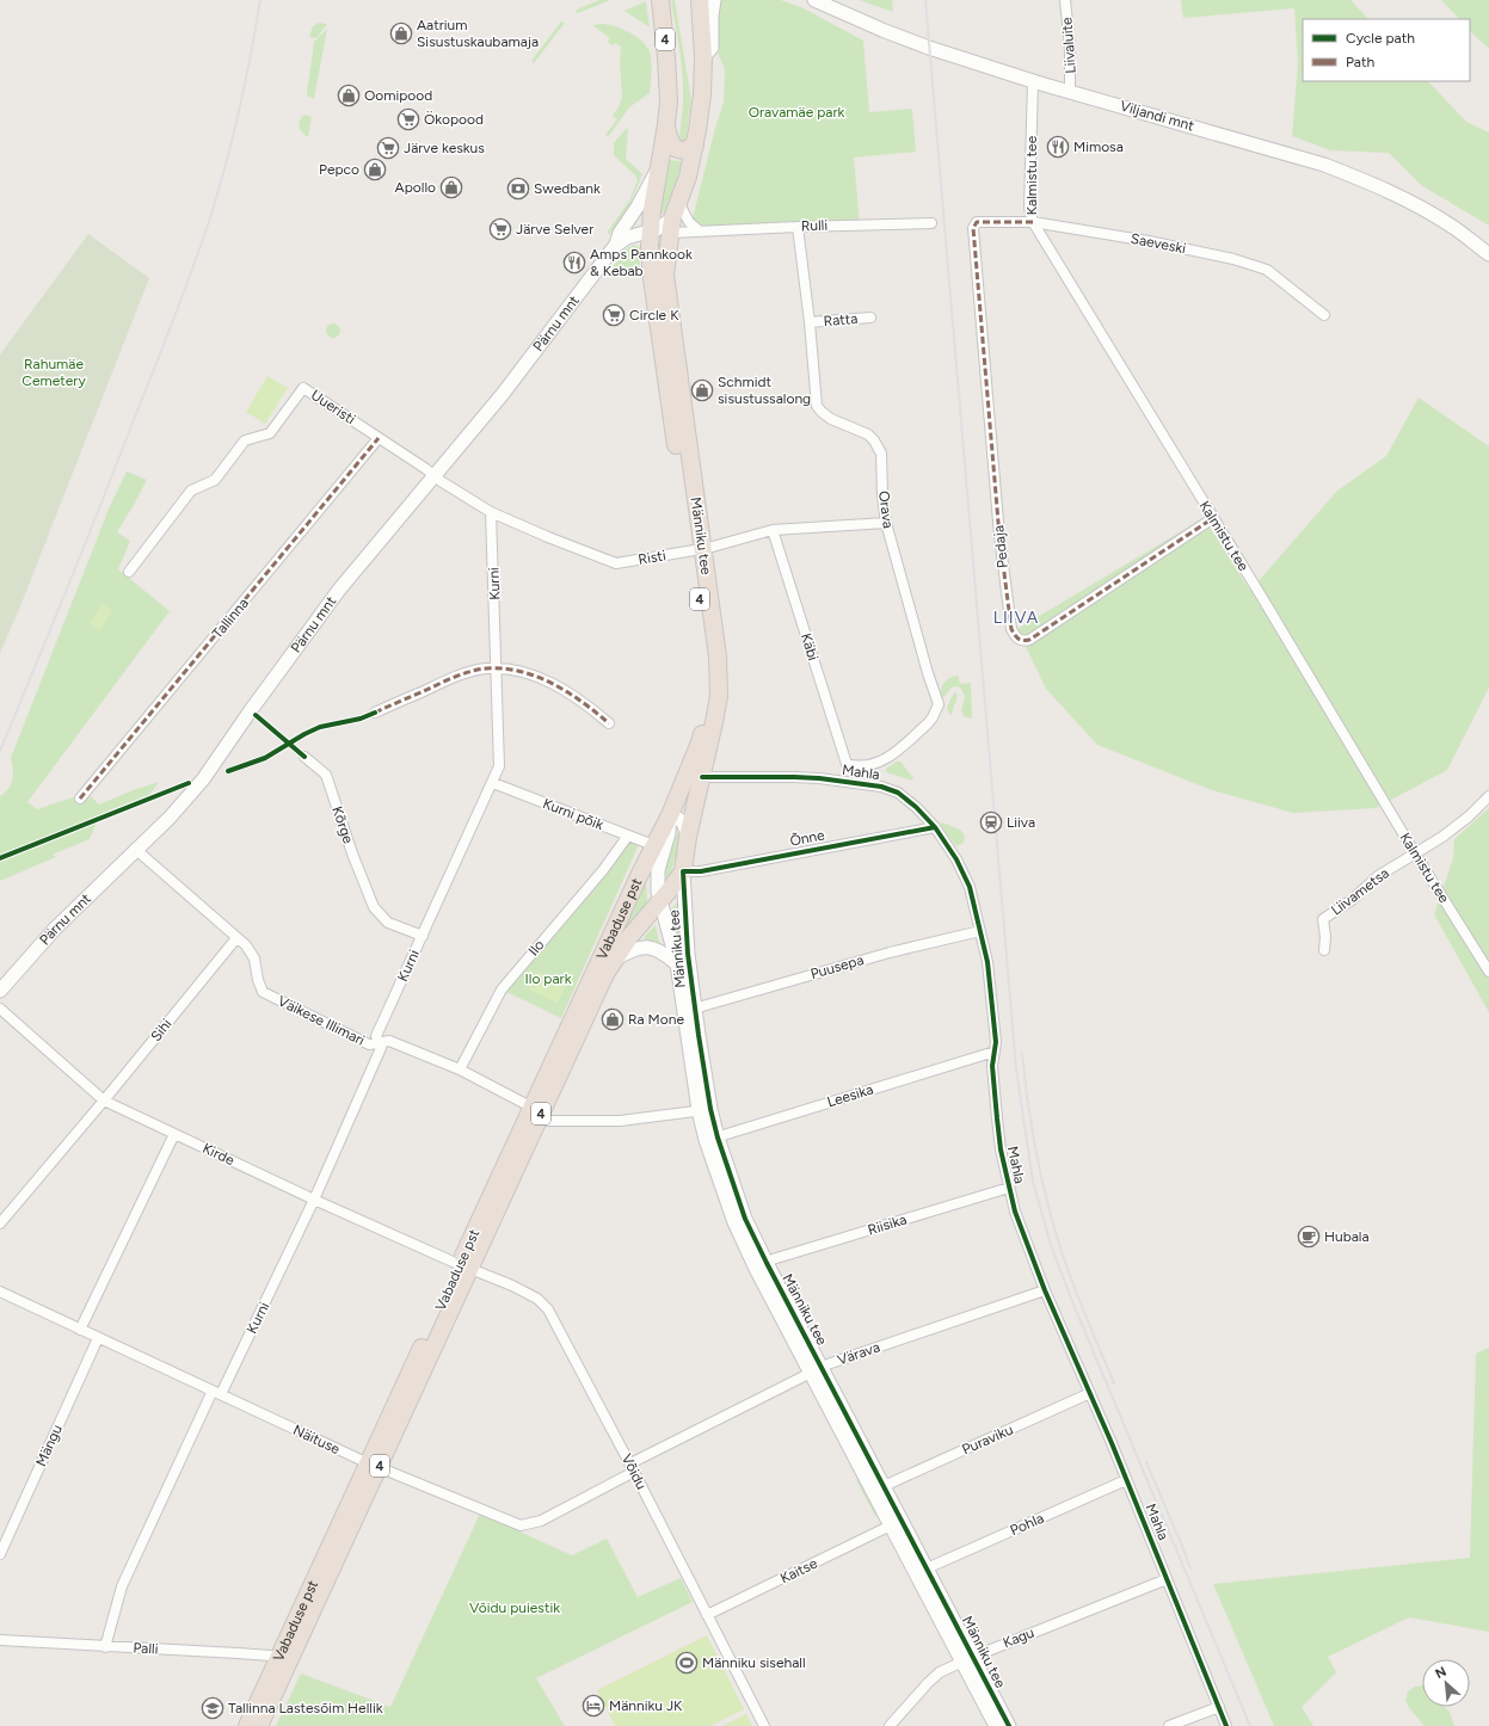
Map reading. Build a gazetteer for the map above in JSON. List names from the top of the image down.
{
  "streets": {
    "highway": [
      "4",
      "Pärnu mnt",
      "Männiku tee",
      "Vabaduse pst"
    ],
    "street": [
      "Liivaluite",
      "Viljandi mnt",
      "Kalmistu tee",
      "Rulli",
      "Saeveski",
      "Ratta",
      "Uueristi",
      "Orava",
      "Pedaja",
      "Risti",
      "Kurni",
      "Tallinna",
      "Käbi",
      "Mahla",
      "Kurni põik",
      "Kõrge",
      "Õnne",
      "Liivametsa",
      "Ilo",
      "Puusepa",
      "Väikese Illimari",
      "Sihi",
      "Leesika",
      "Kirde",
      "Riisika",
      "Värava",
      "Näituse",
      "Puraviku",
      "Mängu",
      "Võidu",
      "Pohla",
      "Kaitse",
      "Kagu",
      "Palli"
    ]
  },
  "crossings": [
    ["4", "Rulli"],
    ["4", "Pärnu mnt"],
    ["4", "Männiku tee"],
    ["Liivaluite", "Viljandi mnt"],
    ["Viljandi mnt", "Kalmistu tee"],
    ["Kalmistu tee", "Saeveski"],
    ["Kalmistu tee", "Pedaja"],
    ["Kalmistu tee", "Liivametsa"],
    ["Rulli", "Pärnu mnt"],
    ["Rulli", "Orava"],
    ["Rulli", "Männiku tee"],
    ["Saeveski", "Pedaja"],
    ["Ratta", "Orava"],
    ["Pärnu mnt", "Uueristi"],
    ["Pärnu mnt", "Männiku tee"],
    ["Pärnu mnt", "Risti"],
    ["Uueristi", "Risti"],
    ["Uueristi", "Tallinna"],
    ["Orava", "Risti"],
    ["Orava", "Käbi"],
    ["Männiku tee", "Risti"],
    ["Männiku tee", "Mahla"],
    ["Männiku tee", "Õnne"],
    ["Männiku tee", "Vabaduse pst"],
    ["Männiku tee", "Puusepa"],
    ["Männiku tee", "Leesika"],
    ["Männiku tee", "Riisika"],
    ["Männiku tee", "Värava"],
    ["Männiku tee", "Puraviku"],
    ["Männiku tee", "Pohla"],
    ["Männiku tee", "Kaitse"],
    ["Männiku tee", "Kagu"],
    ["Risti", "Kurni"],
    ["Risti", "Käbi"],
    ["Kurni", "Kurni põik"],
    ["Kurni", "Kõrge"],
    ["Kurni", "Väikese Illimari"],
    ["Kurni", "Kirde"],
    ["Kurni", "Näituse"],
    ["Kurni", "Palli"],
    ["Mahla", "Õnne"],
    ["Mahla", "Puusepa"],
    ["Mahla", "Leesika"],
    ["Mahla", "Riisika"],
    ["Mahla", "Värava"],
    ["Mahla", "Puraviku"],
    ["Mahla", "Pohla"],
    ["Mahla", "Kagu"],
    ["Kurni põik", "Vabaduse pst"],
    ["Kurni põik", "Ilo"],
    ["Õnne", "Vabaduse pst"],
    ["Vabaduse pst", "Väikese Illimari"],
    ["Vabaduse pst", "Kirde"],
    ["Vabaduse pst", "Näituse"],
    ["Vabaduse pst", "Võidu"],
    ["Vabaduse pst", "Palli"],
    ["Ilo", "Väikese Illimari"],
    ["Väikese Illimari", "Sihi"],
    ["Sihi", "Kirde"],
    ["Kirde", "Võidu"],
    ["Värava", "Näituse"],
    ["Värava", "Võidu"],
    ["Näituse", "Mängu"],
    ["Näituse", "Võidu"],
    ["Võidu", "Kaitse"]
  ],
  "districts": ["LIIVA"],
  "parks": [
    "Oravamäe park",
    "Rahumäe Cemetery",
    "Ilo park",
    "Võidu puiestik"
  ],
  "places": {
    "shop": [
      "Aatrium Sisustuskaubamaja",
      "Oomipood",
      "Pepco",
      "Apollo",
      "Schmidt sisustussalong",
      "Ra Mone"
    ],
    "supermarket": [
      "Ökopood",
      "Järve keskus",
      "Järve Selver",
      "Circle K"
    ],
    "restaurant": ["Mimosa", "Amps Pannkook & Kebab"],
    "bank": ["Swedbank"],
    "station": ["Liiva"],
    "cafe": ["Hubala"],
    "sports": ["Männiku sisehall"],
    "hotel": ["Männiku JK"],
    "school or university": ["Tallinna Lastesõim Hellik"]
  },
  "legend": ["Cycle path", "Path"],
  "north": "top left"
}
